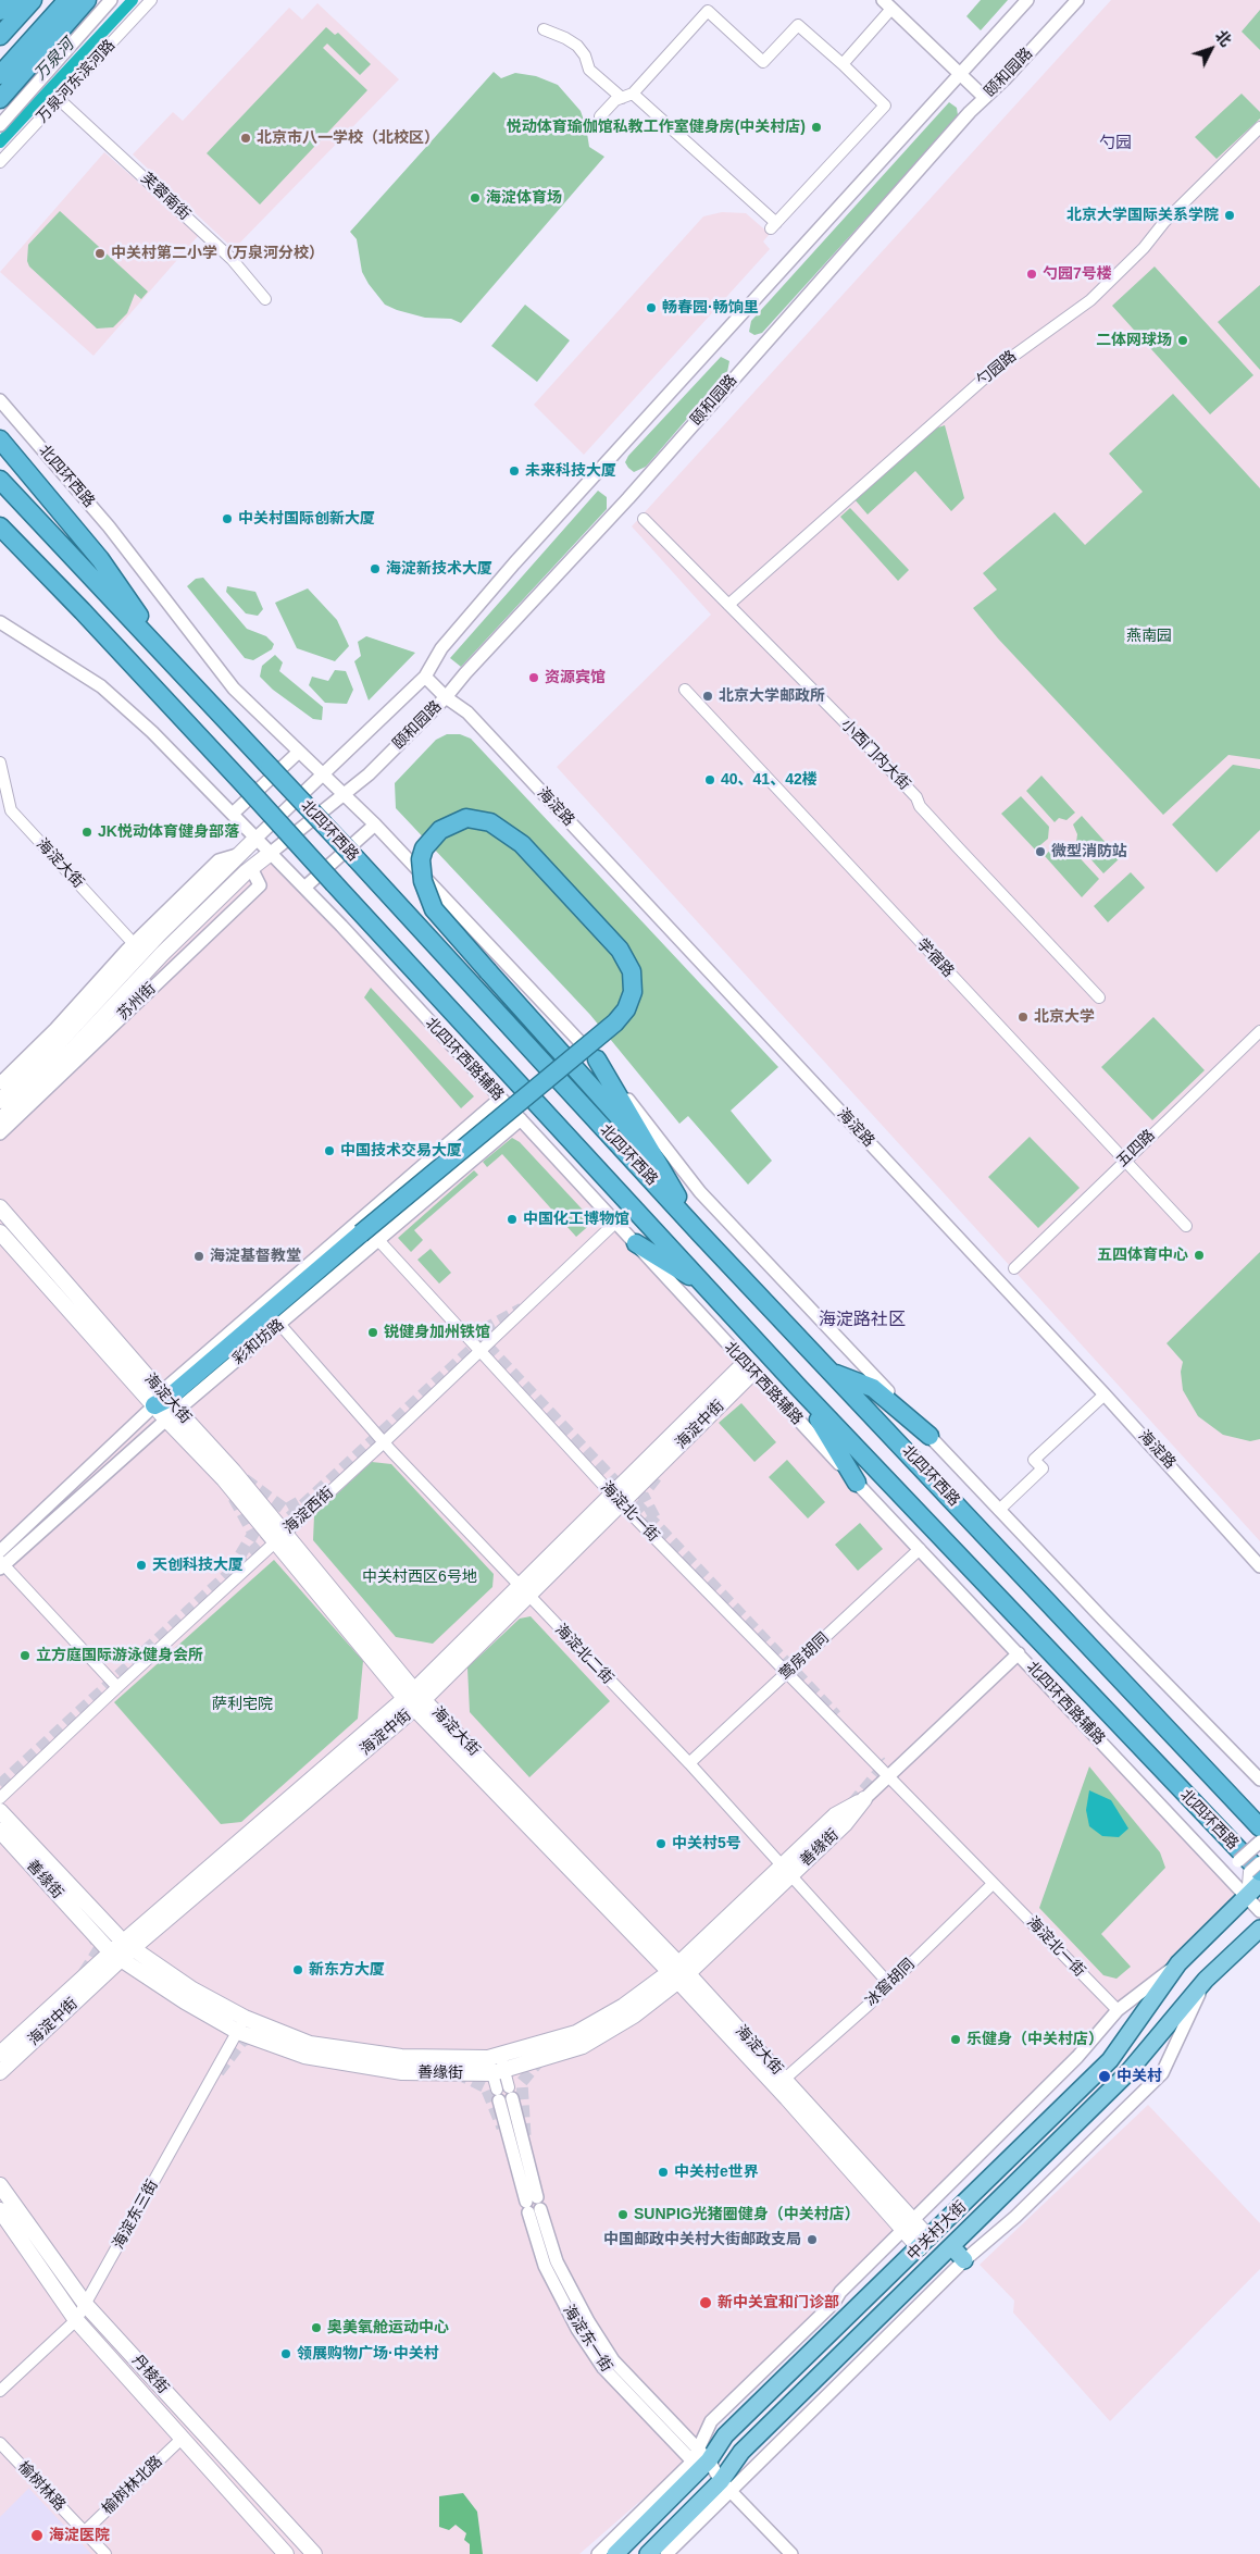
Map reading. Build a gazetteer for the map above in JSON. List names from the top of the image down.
{
  "streets": {
    "highway": ["北四环西路"],
    "main road": [
      "海淀大街",
      "苏州街",
      "海淀中街",
      "善缘街",
      "中关村大街",
      "丹棱街"
    ],
    "street": [
      "颐和园路",
      "万泉河东滨河路",
      "芙蓉南街",
      "勺园路",
      "小西门内大街",
      "海淀路",
      "学宿路",
      "北四环西路辅路",
      "五四路",
      "彩和坊路",
      "海淀西街",
      "海淀北一街",
      "海淀北二街",
      "莺房胡同",
      "冰窖胡同",
      "海淀东三街",
      "海淀东一街",
      "榆树林北路",
      "榆树林路"
    ]
  },
  "crossings": [
    ["颐和园路", "北四环西路"],
    ["颐和园路", "海淀路"],
    ["颐和园路", "苏州街"],
    ["颐和园路", "北四环西路辅路"],
    ["万泉河东滨河路", "芙蓉南街"],
    ["勺园路", "小西门内大街"],
    ["北四环西路", "中关村大街"],
    ["海淀大街", "苏州街"],
    ["海淀大街", "彩和坊路"],
    ["海淀大街", "海淀中街"],
    ["海淀大街", "海淀西街"],
    ["海淀大街", "善缘街"],
    ["海淀大街", "冰窖胡同"],
    ["海淀大街", "中关村大街"],
    ["学宿路", "五四路"],
    ["苏州街", "北四环西路辅路"],
    ["北四环西路辅路", "彩和坊路"],
    ["北四环西路辅路", "海淀中街"],
    ["北四环西路辅路", "海淀西街"],
    ["北四环西路辅路", "莺房胡同"],
    ["北四环西路辅路", "善缘街"],
    ["北四环西路辅路", "中关村大街"],
    ["彩和坊路", "海淀北一街"],
    ["彩和坊路", "海淀北二街"],
    ["海淀中街", "海淀北一街"],
    ["海淀中街", "海淀北二街"],
    ["海淀中街", "善缘街"],
    ["海淀西街", "海淀北一街"],
    ["海淀西街", "海淀北二街"],
    ["海淀北一街", "莺房胡同"],
    ["海淀北一街", "善缘街"],
    ["海淀北一街", "冰窖胡同"],
    ["海淀北二街", "莺房胡同"],
    ["海淀北二街", "善缘街"],
    ["海淀北二街", "冰窖胡同"],
    ["善缘街", "海淀东三街"],
    ["善缘街", "海淀东一街"],
    ["海淀东三街", "丹棱街"],
    ["中关村大街", "海淀东一街"],
    ["丹棱街", "榆树林北路"],
    ["榆树林北路", "榆树林路"]
  ],
  "districts": ["勺园", "海淀路社区"],
  "water": ["万泉河"],
  "parks": ["燕南园", "中关村西区6号地", "萨利宅院"],
  "places": [
    "悦动体育瑜伽馆私教工作室健身房(中关村店)",
    "北京市八一学校（北校区）",
    "海淀体育场",
    "北京大学国际关系学院",
    "中关村第二小学（万泉河分校）",
    "勺园7号楼",
    "畅春园·畅饷里",
    "二体网球场",
    "未来科技大厦",
    "中关村国际创新大厦",
    "海淀新技术大厦",
    "资源宾馆",
    "北京大学邮政所",
    "40、41、42楼",
    "JK悦动体育健身部落",
    "微型消防站",
    "北京大学",
    "中国技术交易大厦",
    "中国化工博物馆",
    "五四体育中心",
    "海淀基督教堂",
    "锐健身加州铁馆",
    "天创科技大厦",
    "立方庭国际游泳健身会所",
    "中关村5号",
    "新东方大厦",
    "乐健身（中关村店）",
    "中关村",
    "中关村e世界",
    "SUNPIG光猪圈健身（中关村店）",
    "中国邮政中关村大街邮政支局",
    "新中关宜和门诊部",
    "奥美氧舱运动中心",
    "领展购物广场·中关村",
    "海淀医院"
  ],
  "north": "top right"
}
